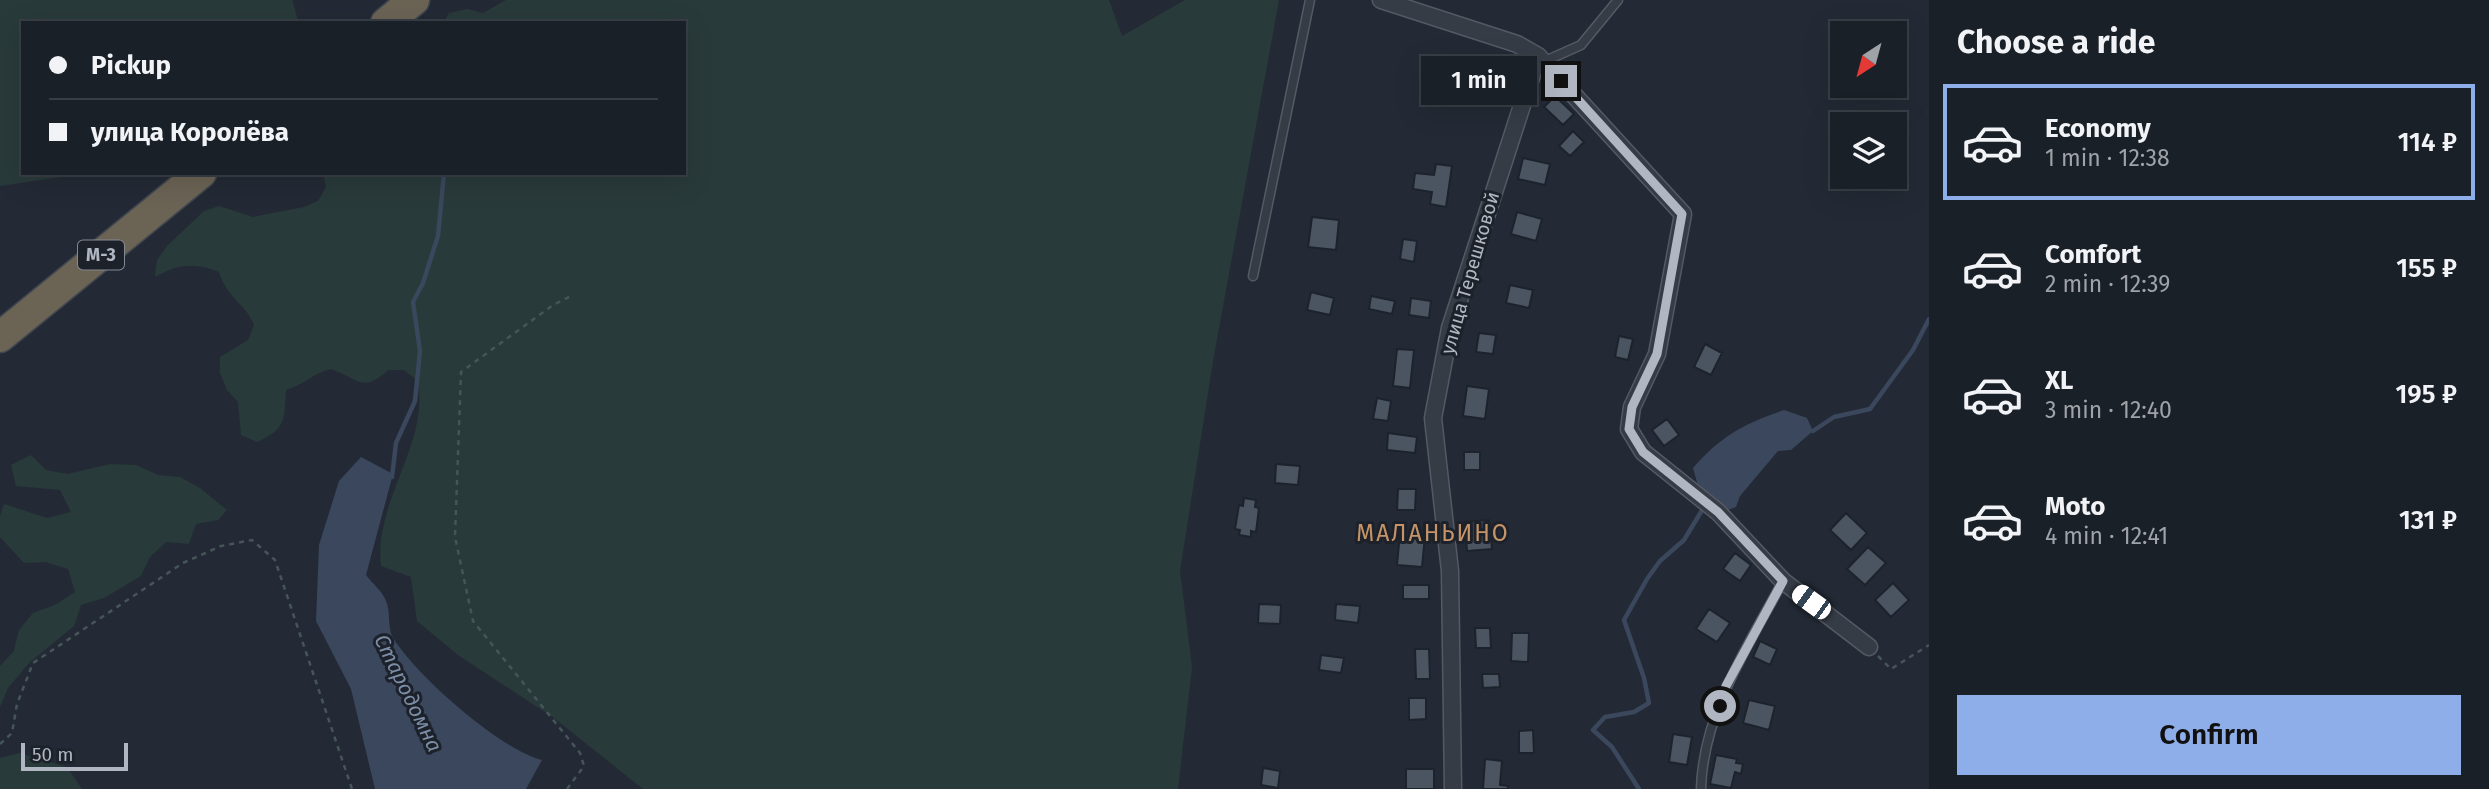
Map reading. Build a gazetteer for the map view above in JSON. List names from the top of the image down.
{
  "streets": {
    "highway": ["М-3"],
    "street": ["улица Терешковой"]
  },
  "districts": ["МАЛАНЬИНО"],
  "water": ["Стародомна"],
  "scale_bar": "50 m",
  "north": "bottom left",
  "page": {
    "heading": "Choose a ride",
    "banner": ["Pickup", "улица Королёва"],
    "bubble": "1 min",
    "list": [
      {
        "name": "Economy",
        "note": "1 min · 12:38",
        "value": "114 ₽"
      },
      {
        "name": "Comfort",
        "note": "2 min · 12:39",
        "value": "155 ₽"
      },
      {
        "name": "XL",
        "note": "3 min · 12:40",
        "value": "195 ₽"
      },
      {
        "name": "Moto",
        "note": "4 min · 12:41",
        "value": "131 ₽"
      }
    ],
    "buttons": "Confirm",
    "scale": "50 m"
  }
}
